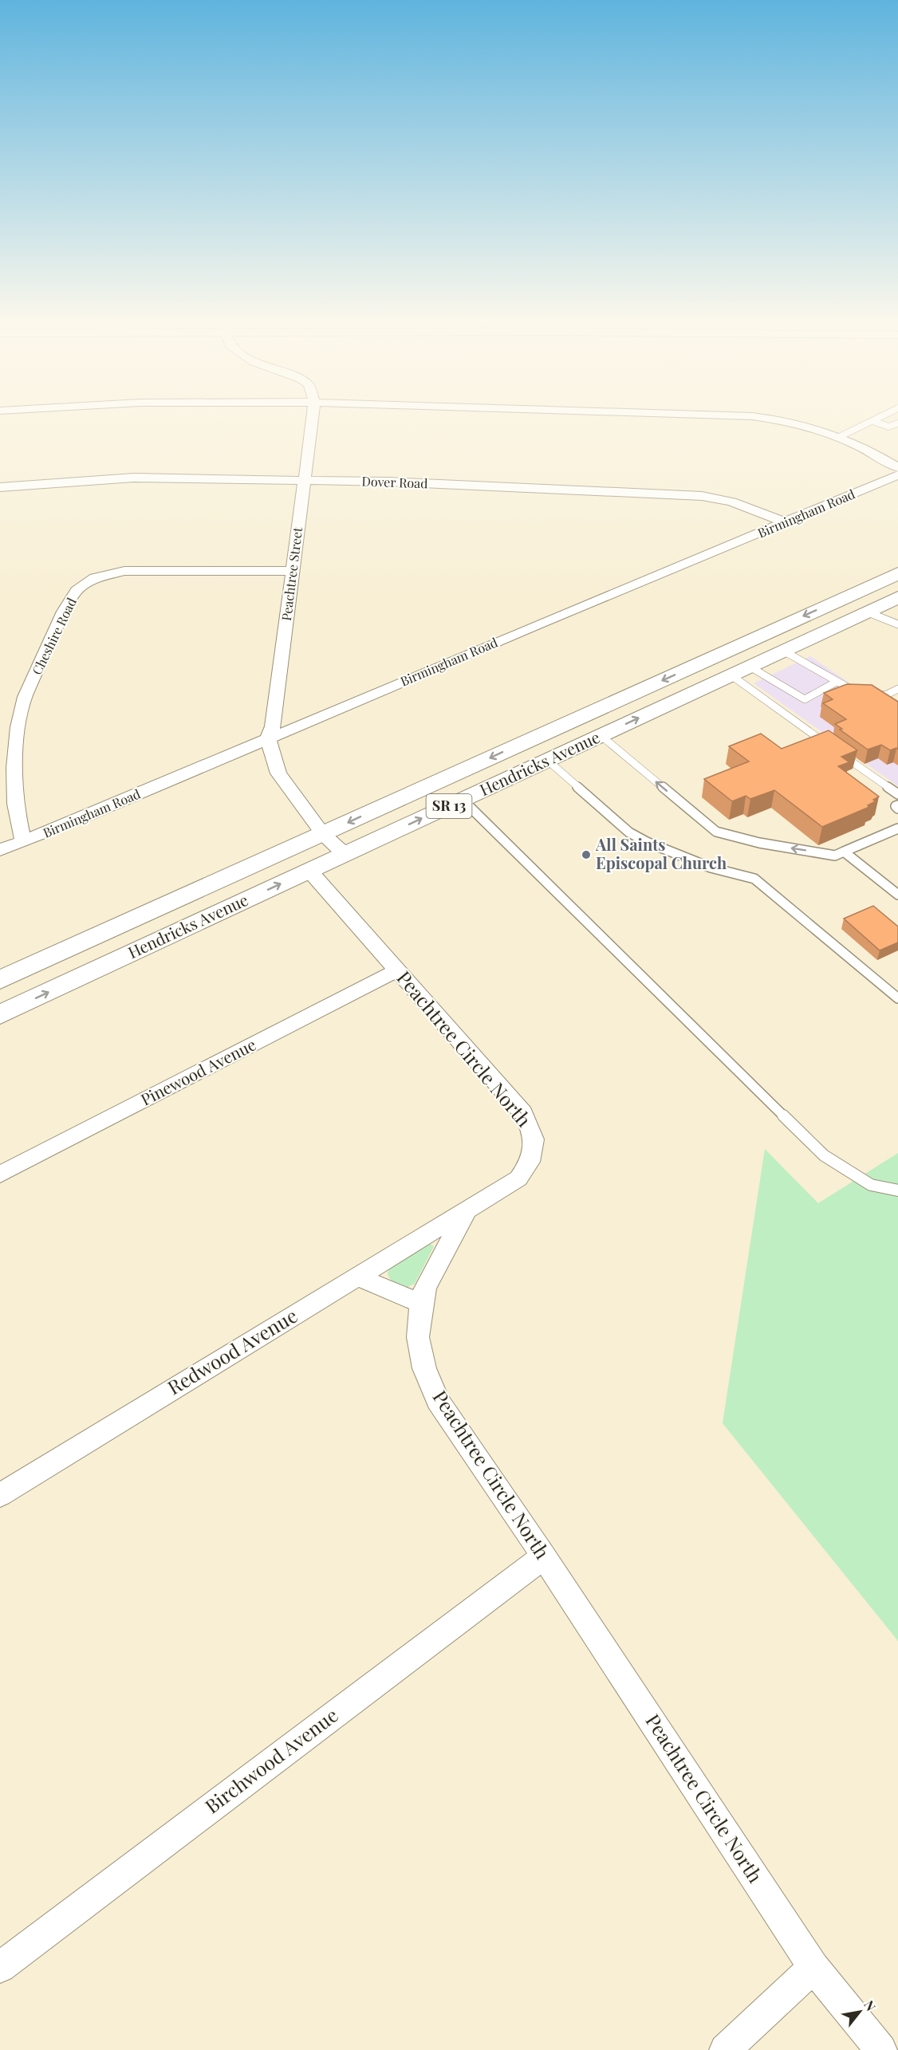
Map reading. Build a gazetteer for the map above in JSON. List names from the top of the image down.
{
  "streets": {
    "main road": ["Hendricks Avenue", "SR 13"],
    "street": [
      "Dover Road",
      "Birmingham Road",
      "Peachtree Street",
      "Cheshire Road",
      "Peachtree Circle North",
      "Pinewood Avenue",
      "Redwood Avenue",
      "Birchwood Avenue"
    ]
  },
  "crossings": [
    ["Dover Road", "Birmingham Road"],
    ["Dover Road", "Peachtree Street"],
    ["Birmingham Road", "Peachtree Street"],
    ["Birmingham Road", "Cheshire Road"],
    ["Peachtree Street", "Cheshire Road"],
    ["Hendricks Avenue", "Peachtree Circle North"],
    ["Peachtree Circle North", "Pinewood Avenue"],
    ["Peachtree Circle North", "Redwood Avenue"],
    ["Peachtree Circle North", "Birchwood Avenue"]
  ],
  "places": ["All Saints Episcopal Church"],
  "north": "top right"
}
